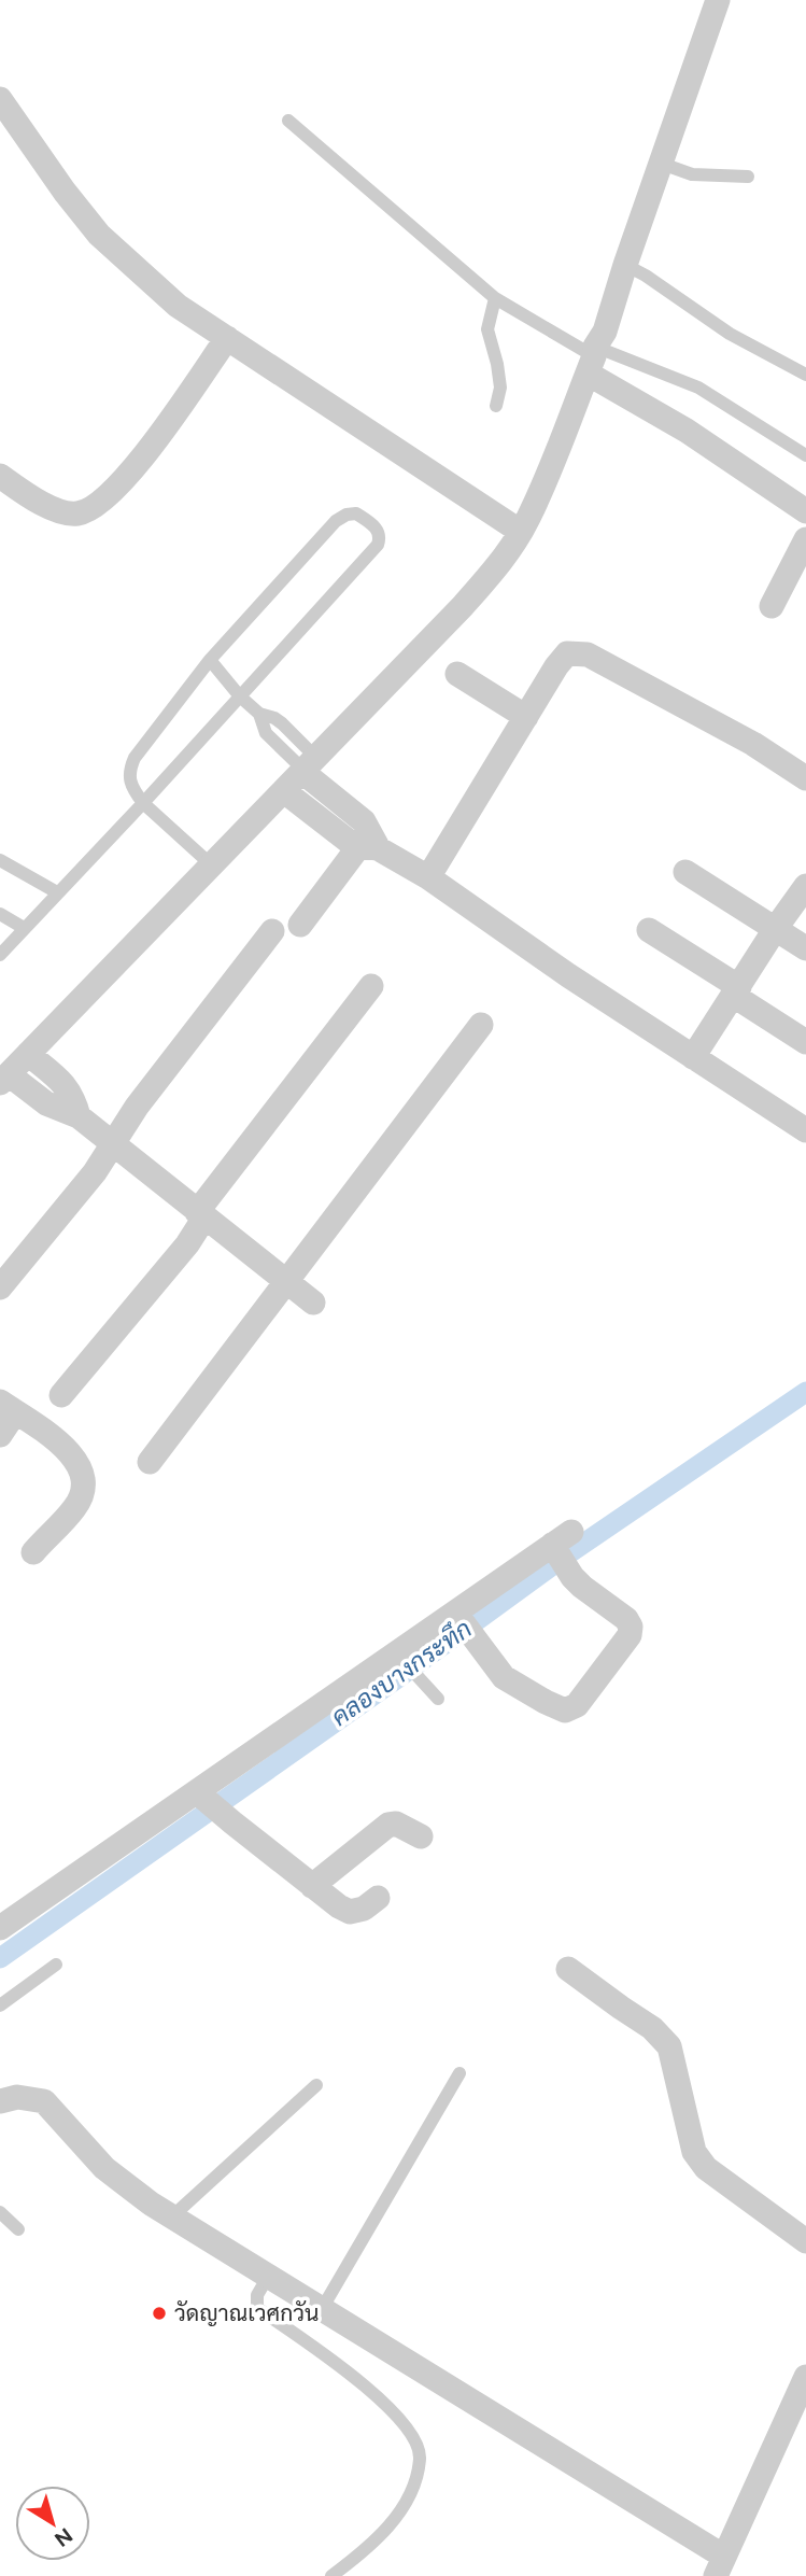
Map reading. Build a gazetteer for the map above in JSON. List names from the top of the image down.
{
  "water": ["คลองบางกระทึก"],
  "places": ["วัดญาณเวศกวัน"],
  "north": "bottom right"
}
